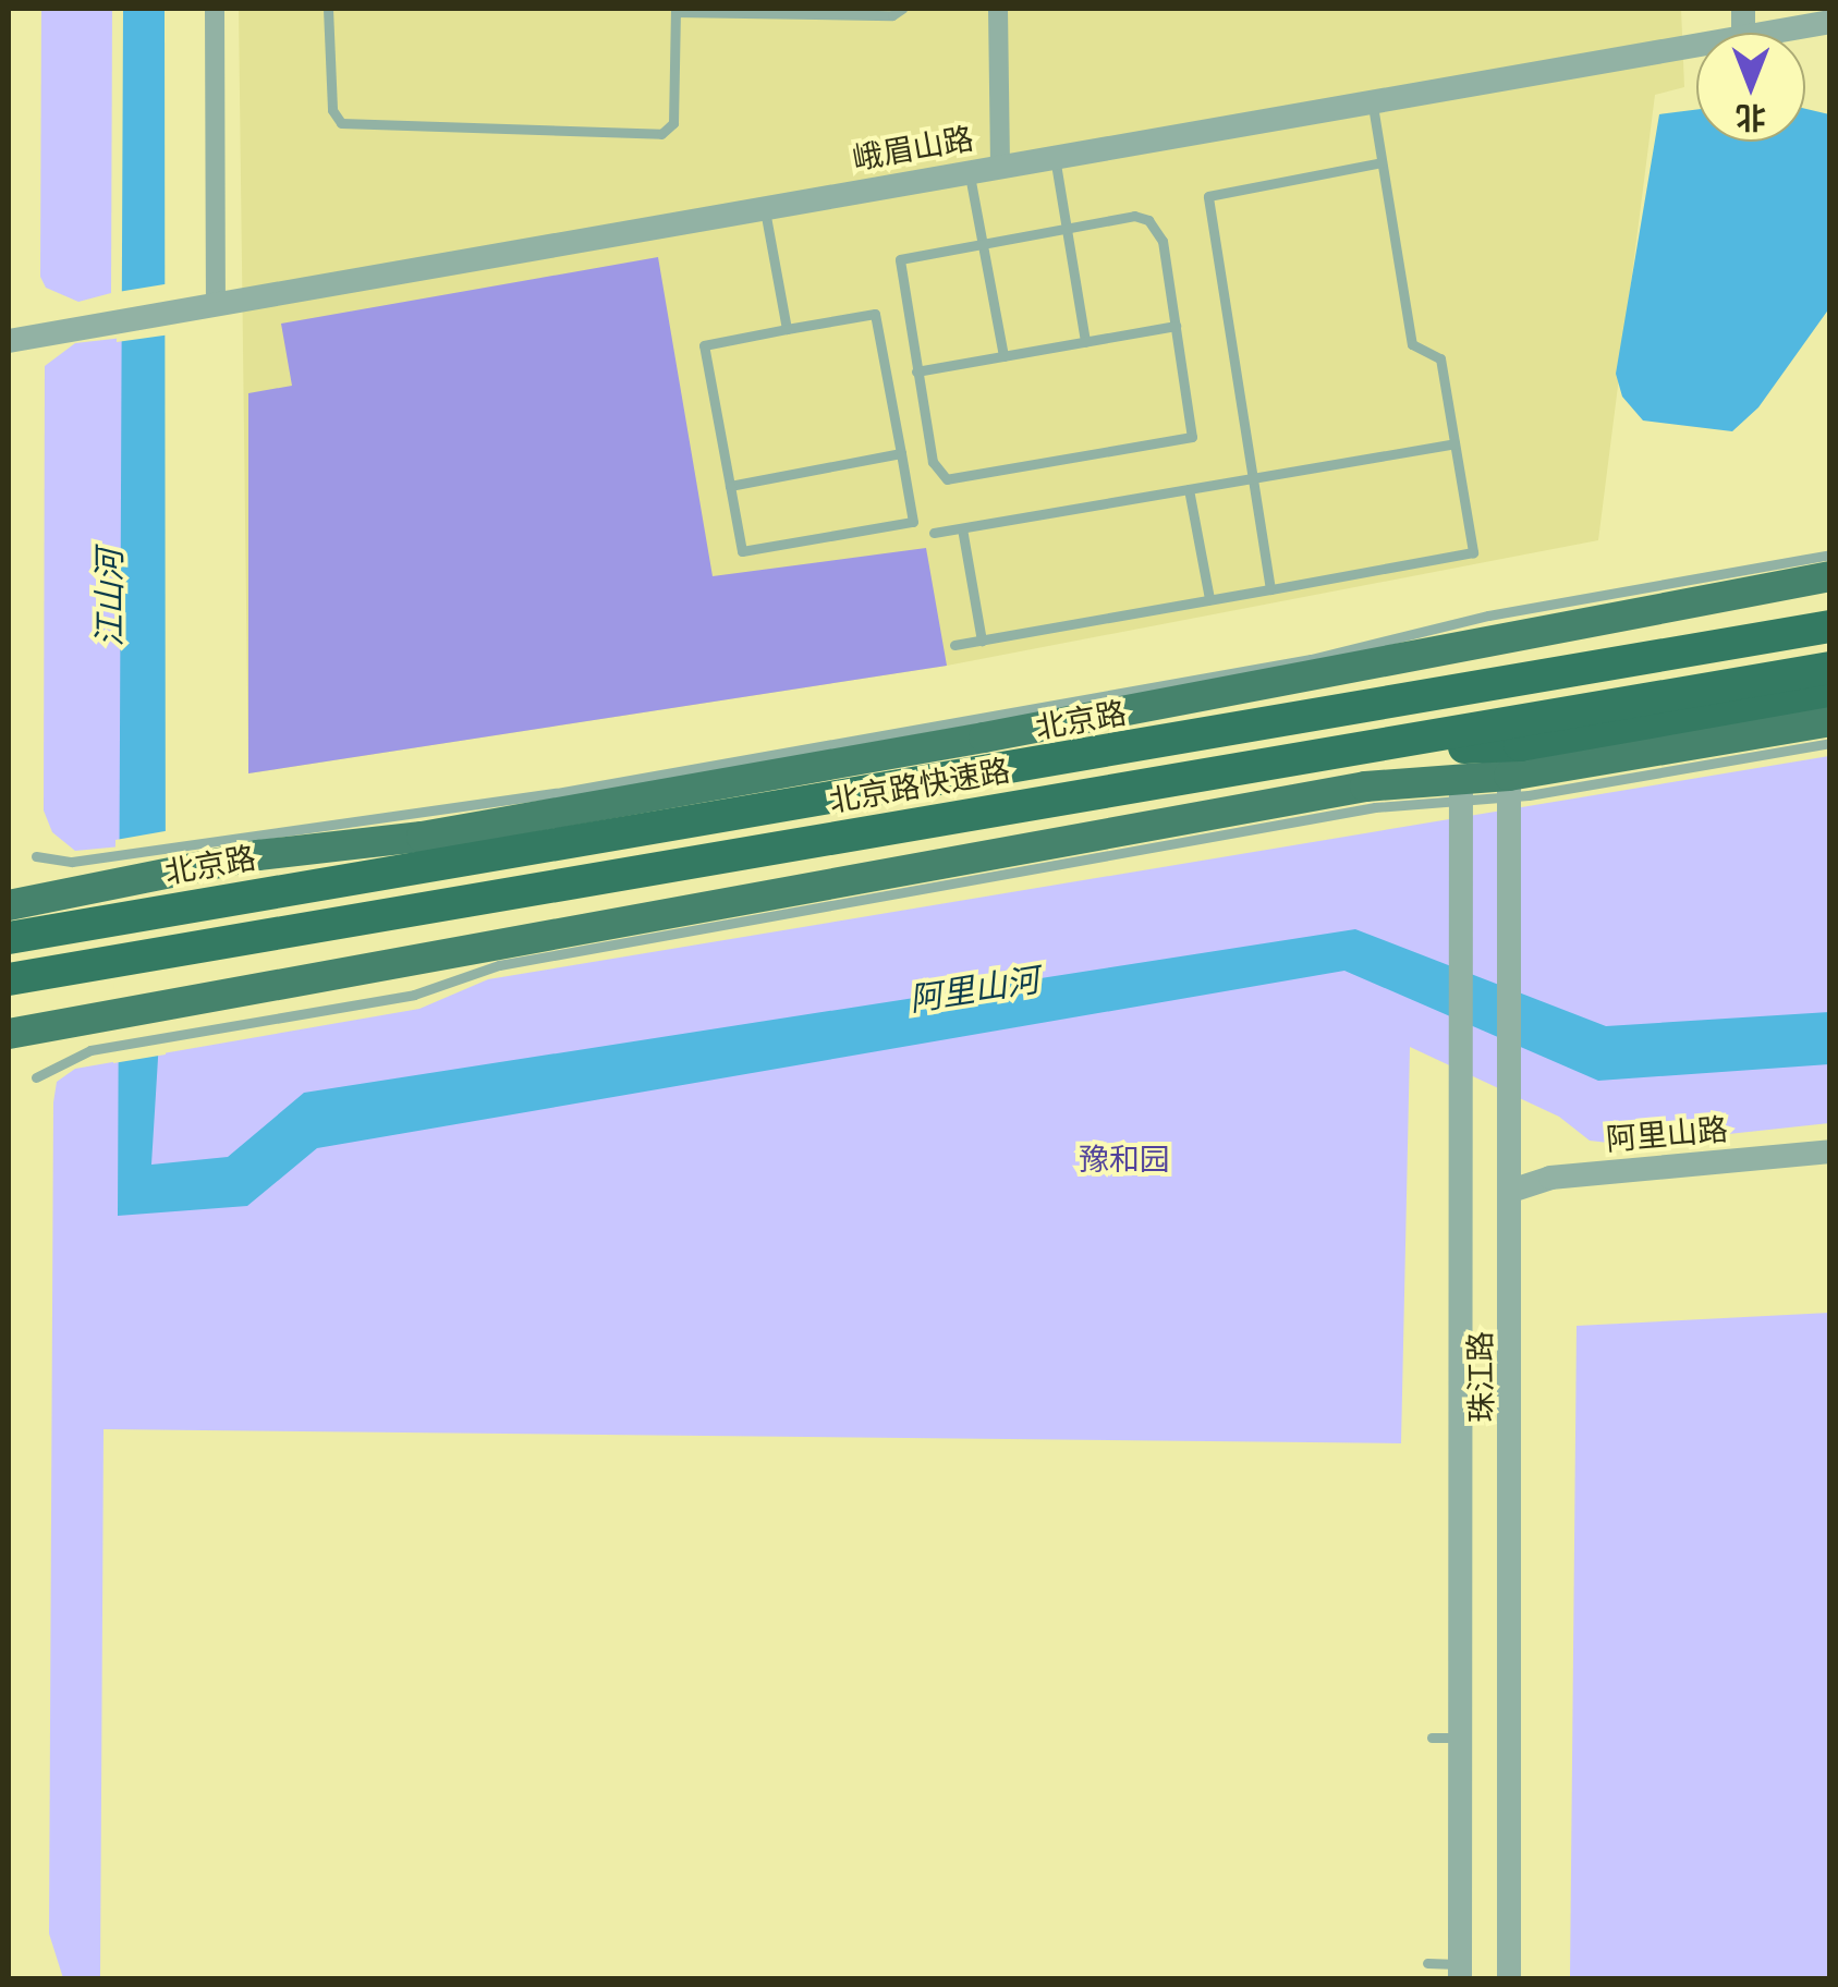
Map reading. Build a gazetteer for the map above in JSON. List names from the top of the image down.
{
  "streets": {
    "highway": ["北京路快速路"],
    "main road": ["北京路"],
    "street": ["峨眉山路", "阿里山路", "珠江路"]
  },
  "crossings": [
    ["阿里山路", "珠江路"]
  ],
  "water": ["江山河", "阿里山河"],
  "parks": ["豫和园"],
  "north": "bottom"
}
